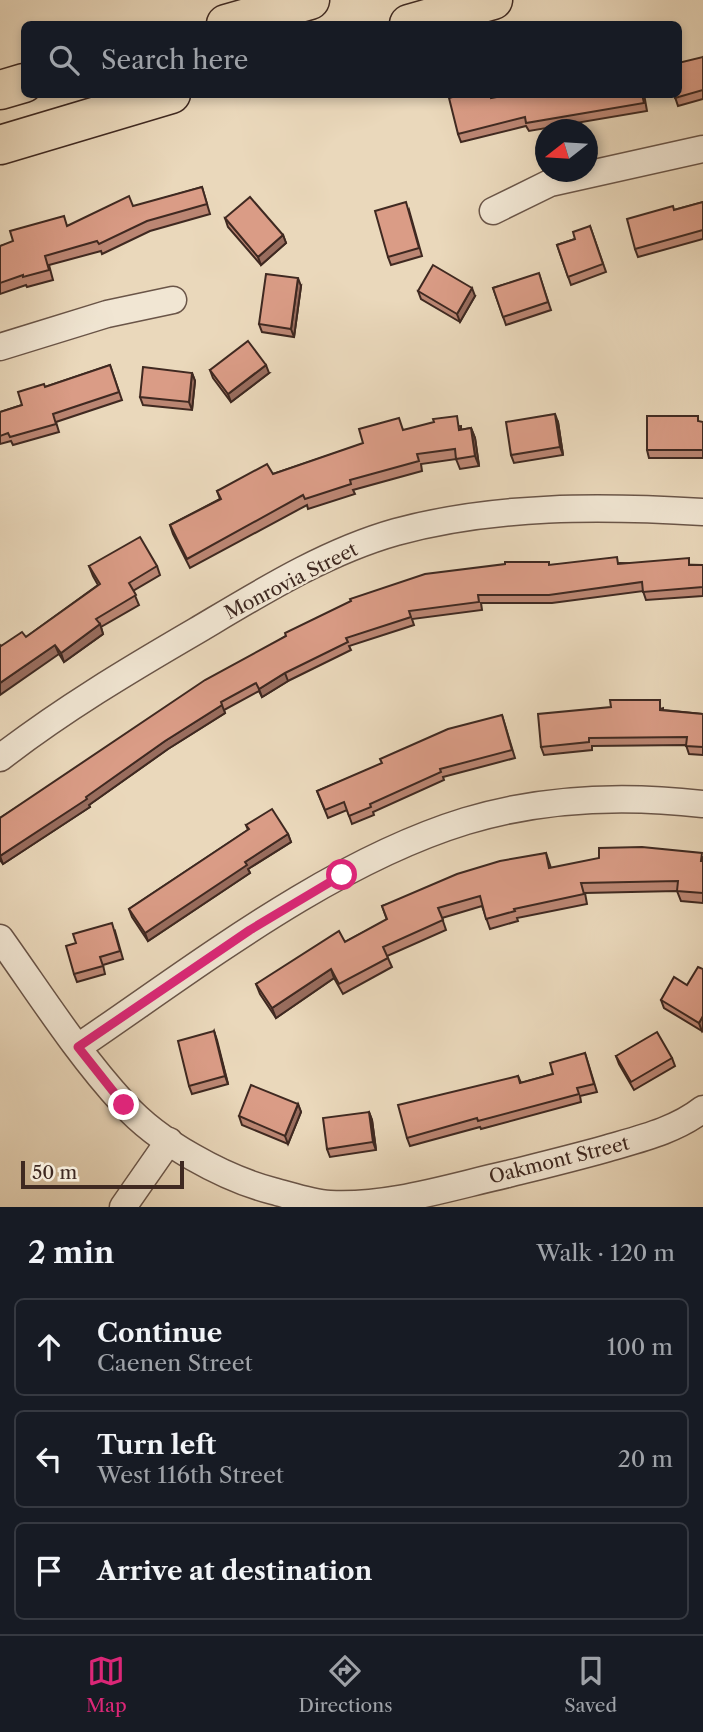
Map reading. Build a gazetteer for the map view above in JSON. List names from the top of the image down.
{
  "streets": {
    "street": ["Monrovia Street", "Oakmont Street"]
  },
  "scale_bar": "50 m",
  "north": "left",
  "page": {
    "search": "Search here",
    "scale": "50 m",
    "heading": ["2 min", "Walk · 120 m"],
    "list": [
      ["Continue", "Caenen Street", "100 m"],
      ["Turn left", "West 116th Street", "20 m"],
      "Arrive at destination"
    ],
    "nav": ["Map", "Directions", "Saved"]
  }
}
